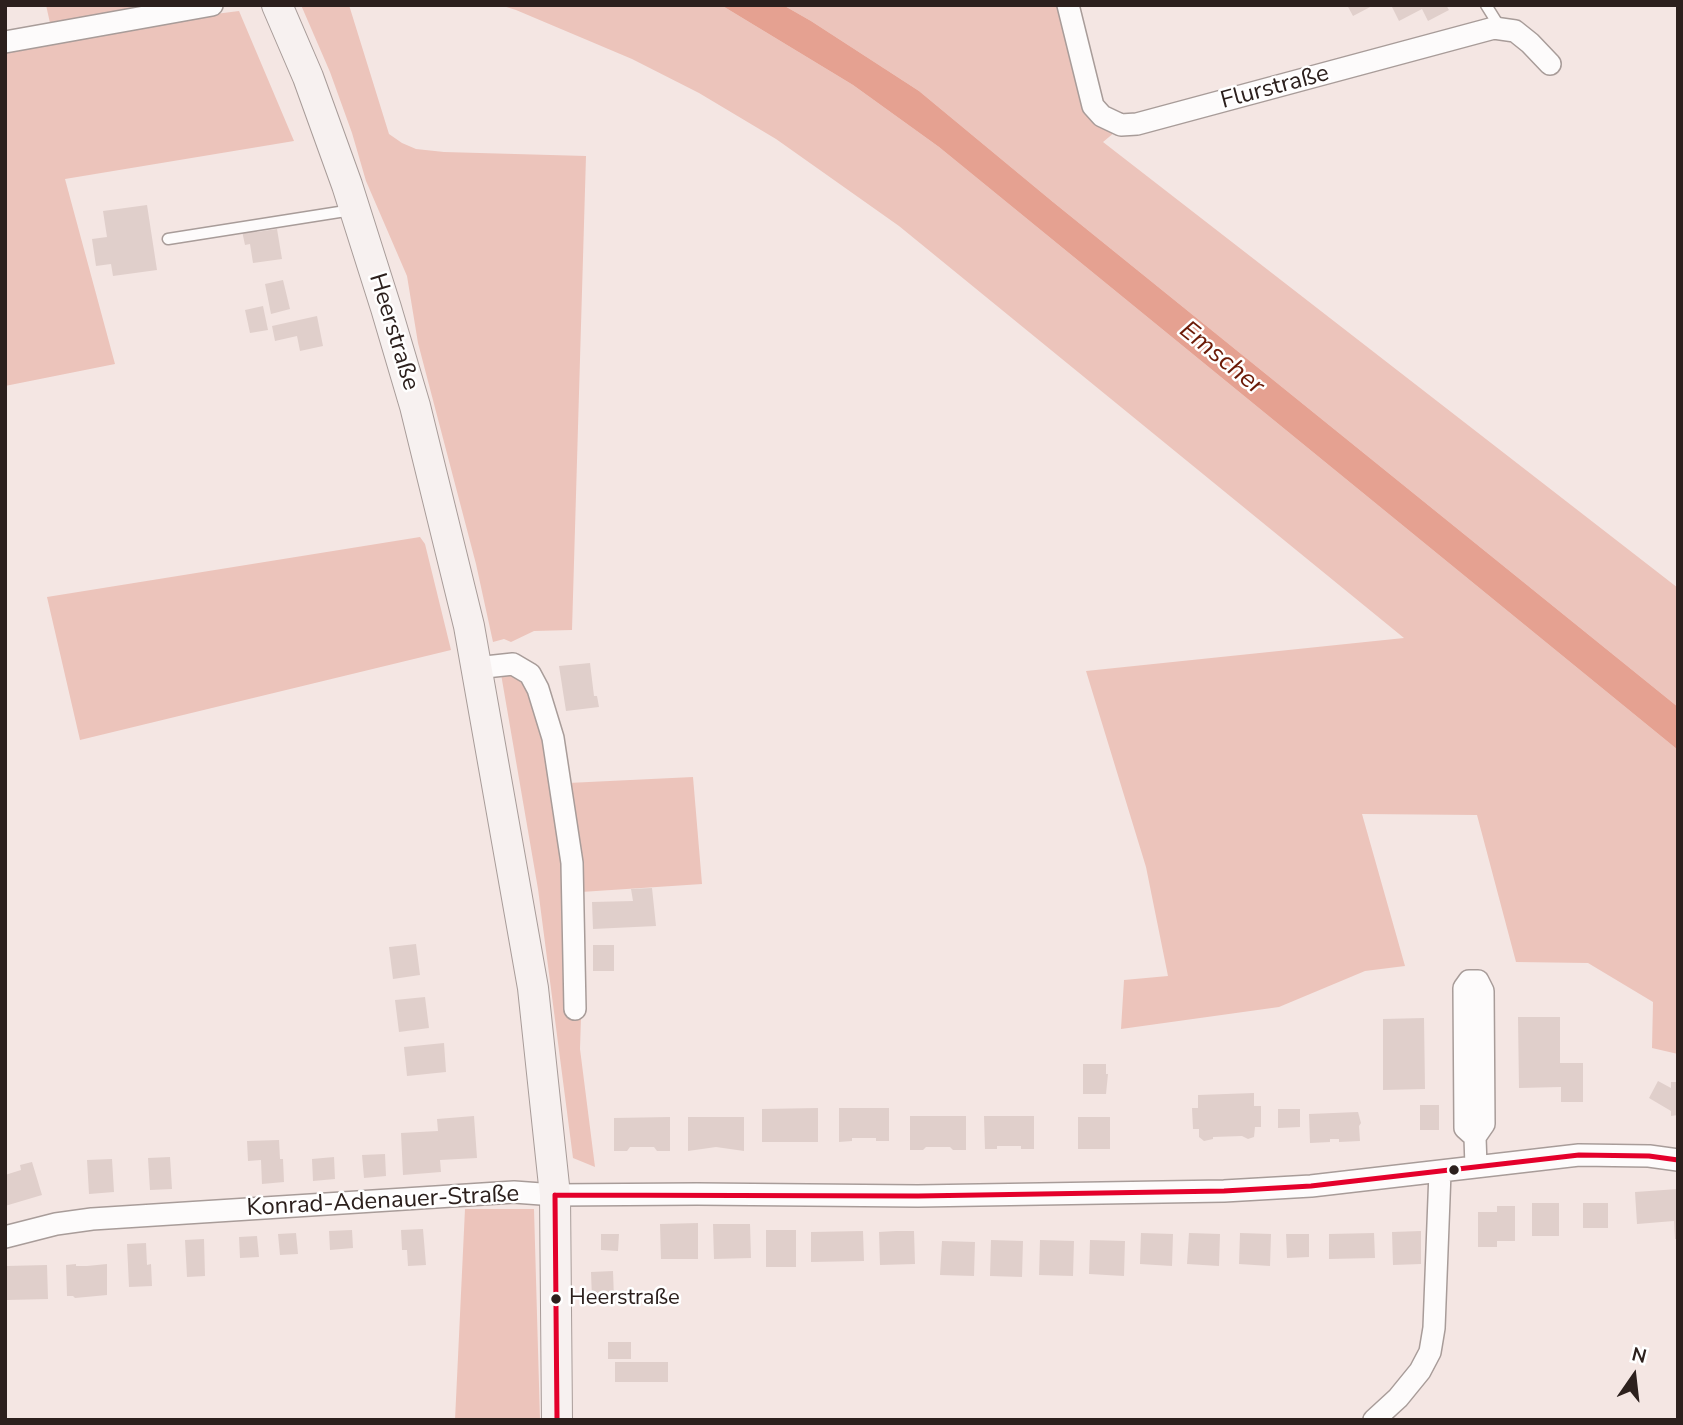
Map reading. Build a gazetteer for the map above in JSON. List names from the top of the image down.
{
  "streets": {
    "main road": ["Heerstraße"],
    "street": ["Flurstraße", "Konrad-Adenauer-Straße"]
  },
  "crossings": [
    ["Heerstraße", "Konrad-Adenauer-Straße"]
  ],
  "water": ["Emscher"],
  "places": ["Heerstraße"],
  "north": "top"
}
